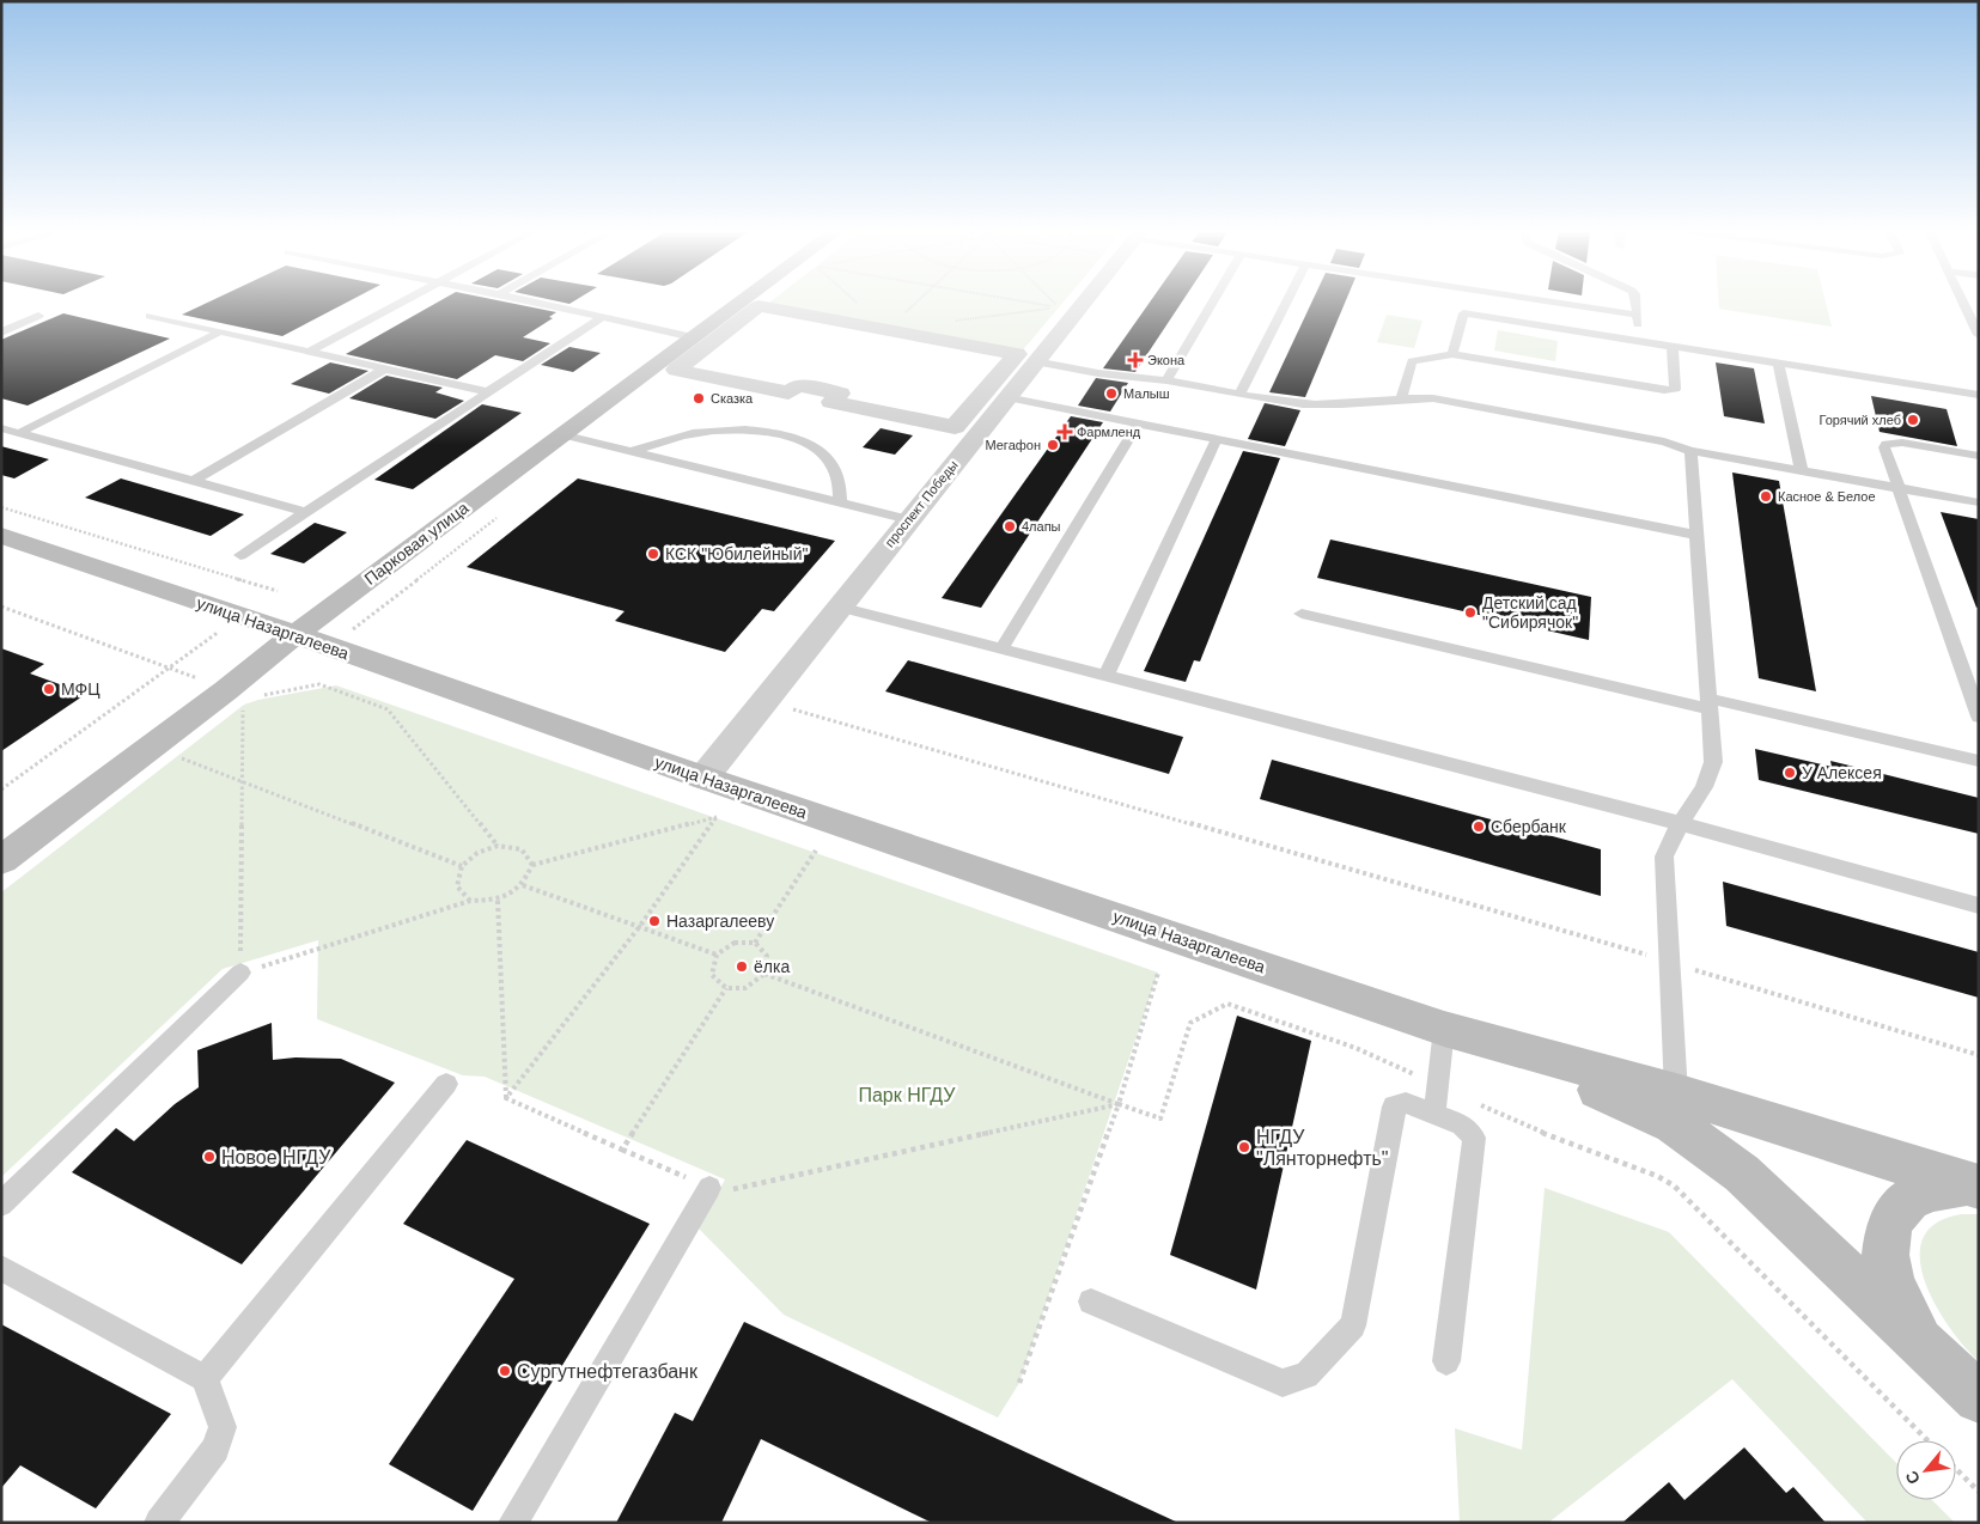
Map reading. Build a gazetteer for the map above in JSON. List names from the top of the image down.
{
  "streets": {
    "main road": ["Парковая улица", "улица Назаргалеева"],
    "street": ["проспект Победы"]
  },
  "crossings": [
    ["проспект Победы", "улица Назаргалеева"],
    ["Парковая улица", "улица Назаргалеева"]
  ],
  "parks": ["Парк НГДУ"],
  "places": {
    "health": ["Экона", "Фармленд"],
    "other": [
      "Малыш",
      "Сказка",
      "Горячий хлеб",
      "Мегафон",
      "Касное & Белое",
      "4лапы",
      "КСК \"Юбилейный\"",
      "Детский сад \"Сибирячок\"",
      "МФЦ",
      "У Алексея",
      "Сбербанк",
      "Назаргалееву",
      "ёлка",
      "НГДУ \"Лянторнефть\"",
      "Новое НГДУ",
      "Сургутнефтегазбанк"
    ]
  },
  "north": "bottom left"
}
